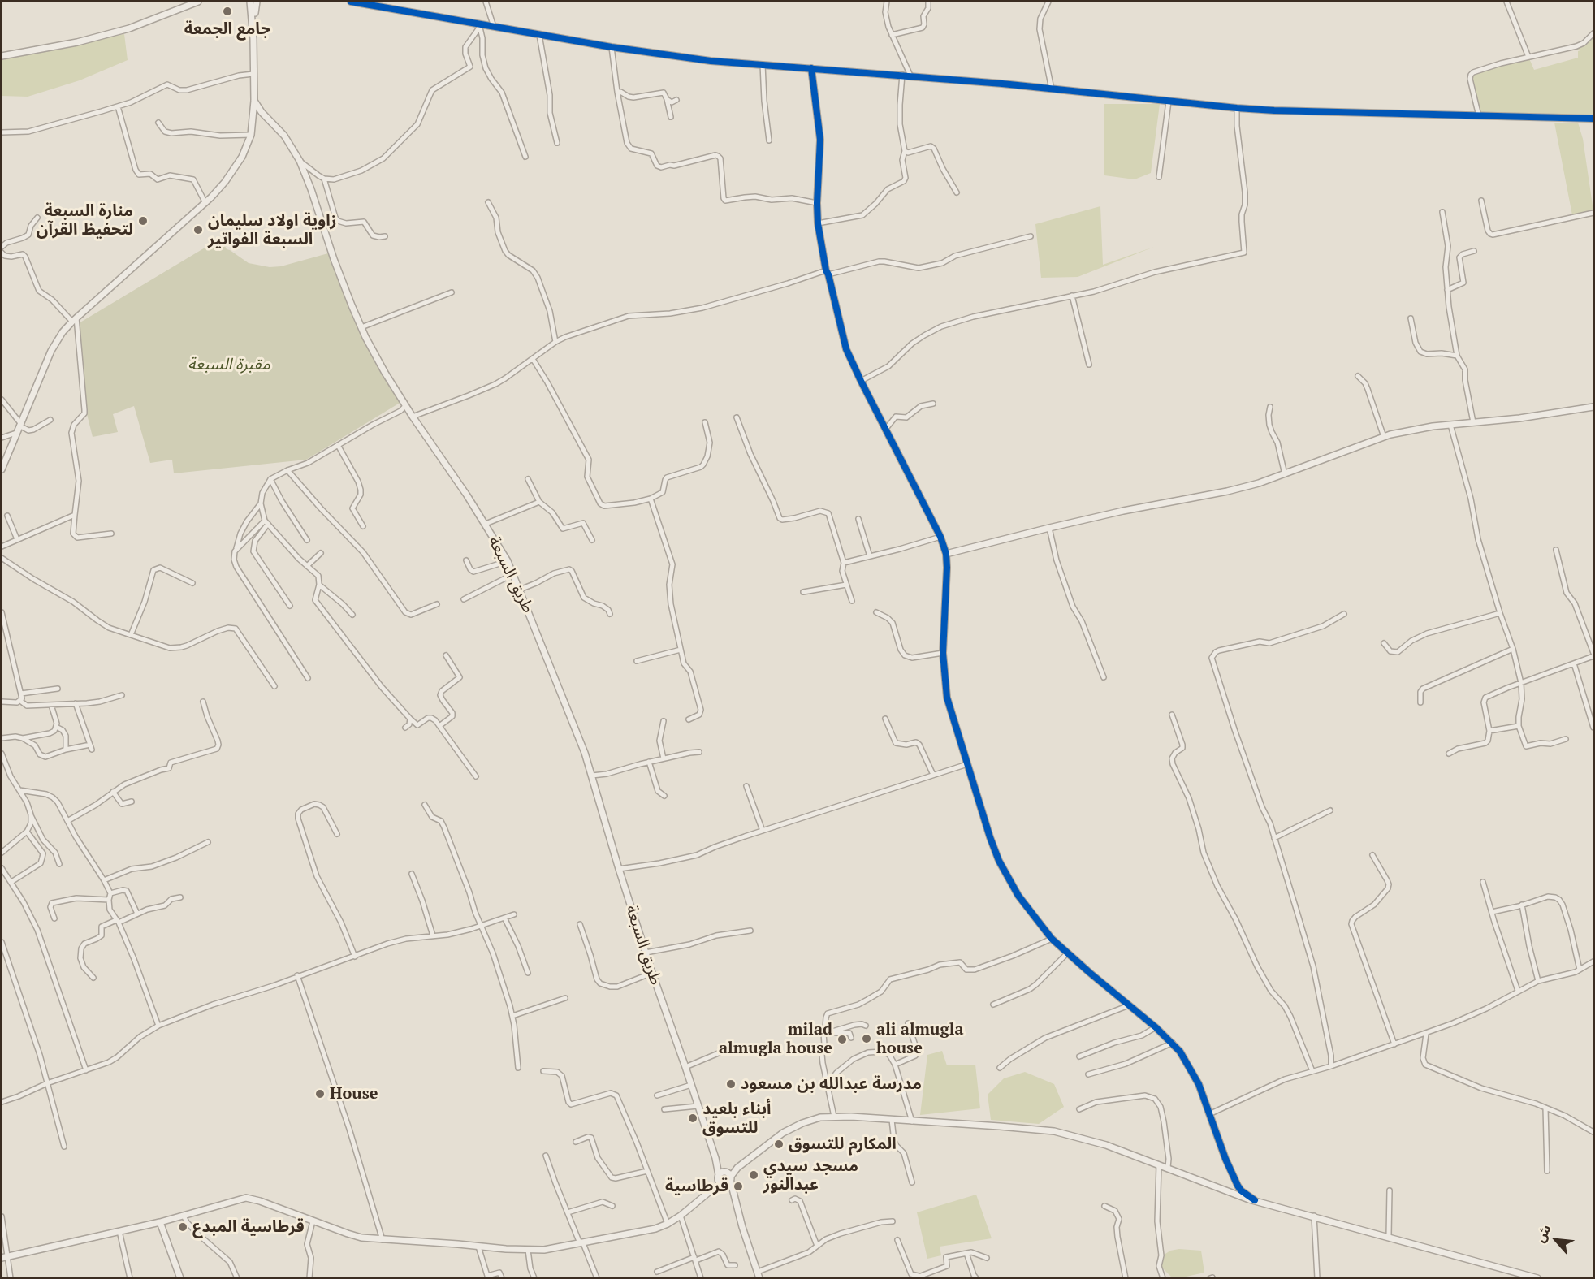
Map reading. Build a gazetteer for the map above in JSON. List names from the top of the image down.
{
  "streets": {
    "street": ["طريق السبعة"]
  },
  "parks": ["مقبرة السبعة"],
  "places": [
    "جامع الجمعة",
    "منارة السبعة لتحفيظ القرآن",
    "زاوية اولاد سليمان السبعة الفواتير",
    "ali almugla house",
    "milad almugla house",
    "مدرسة عبدالله بن مسعود",
    "House",
    "أبناء بلعيد للتسوق",
    "المكارم للتسوق",
    "مسجد سيدي عبدالنور",
    "قرطاسية",
    "قرطاسية المبدع"
  ],
  "north": "top left"
}
